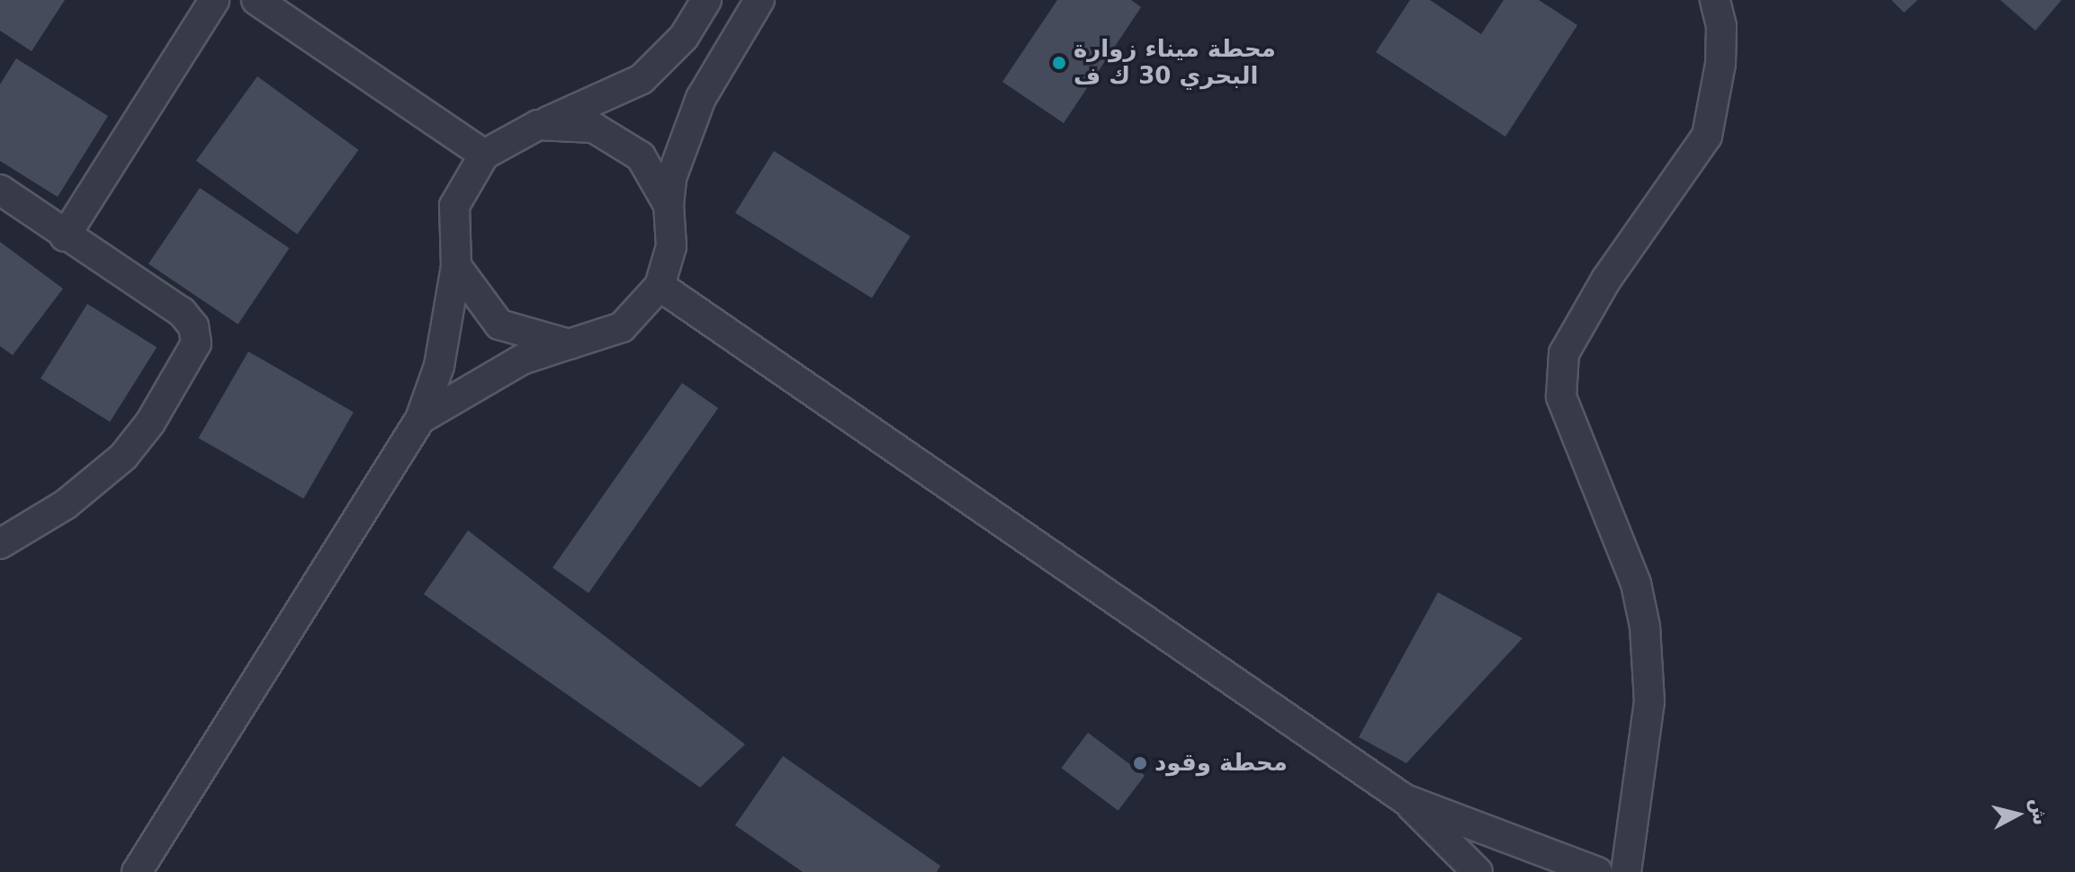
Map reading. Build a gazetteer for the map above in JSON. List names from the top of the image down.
{
  "places": ["محطة ميناء زوارة البحري 30 ك ف", "محطة وقود"],
  "north": "right"
}
